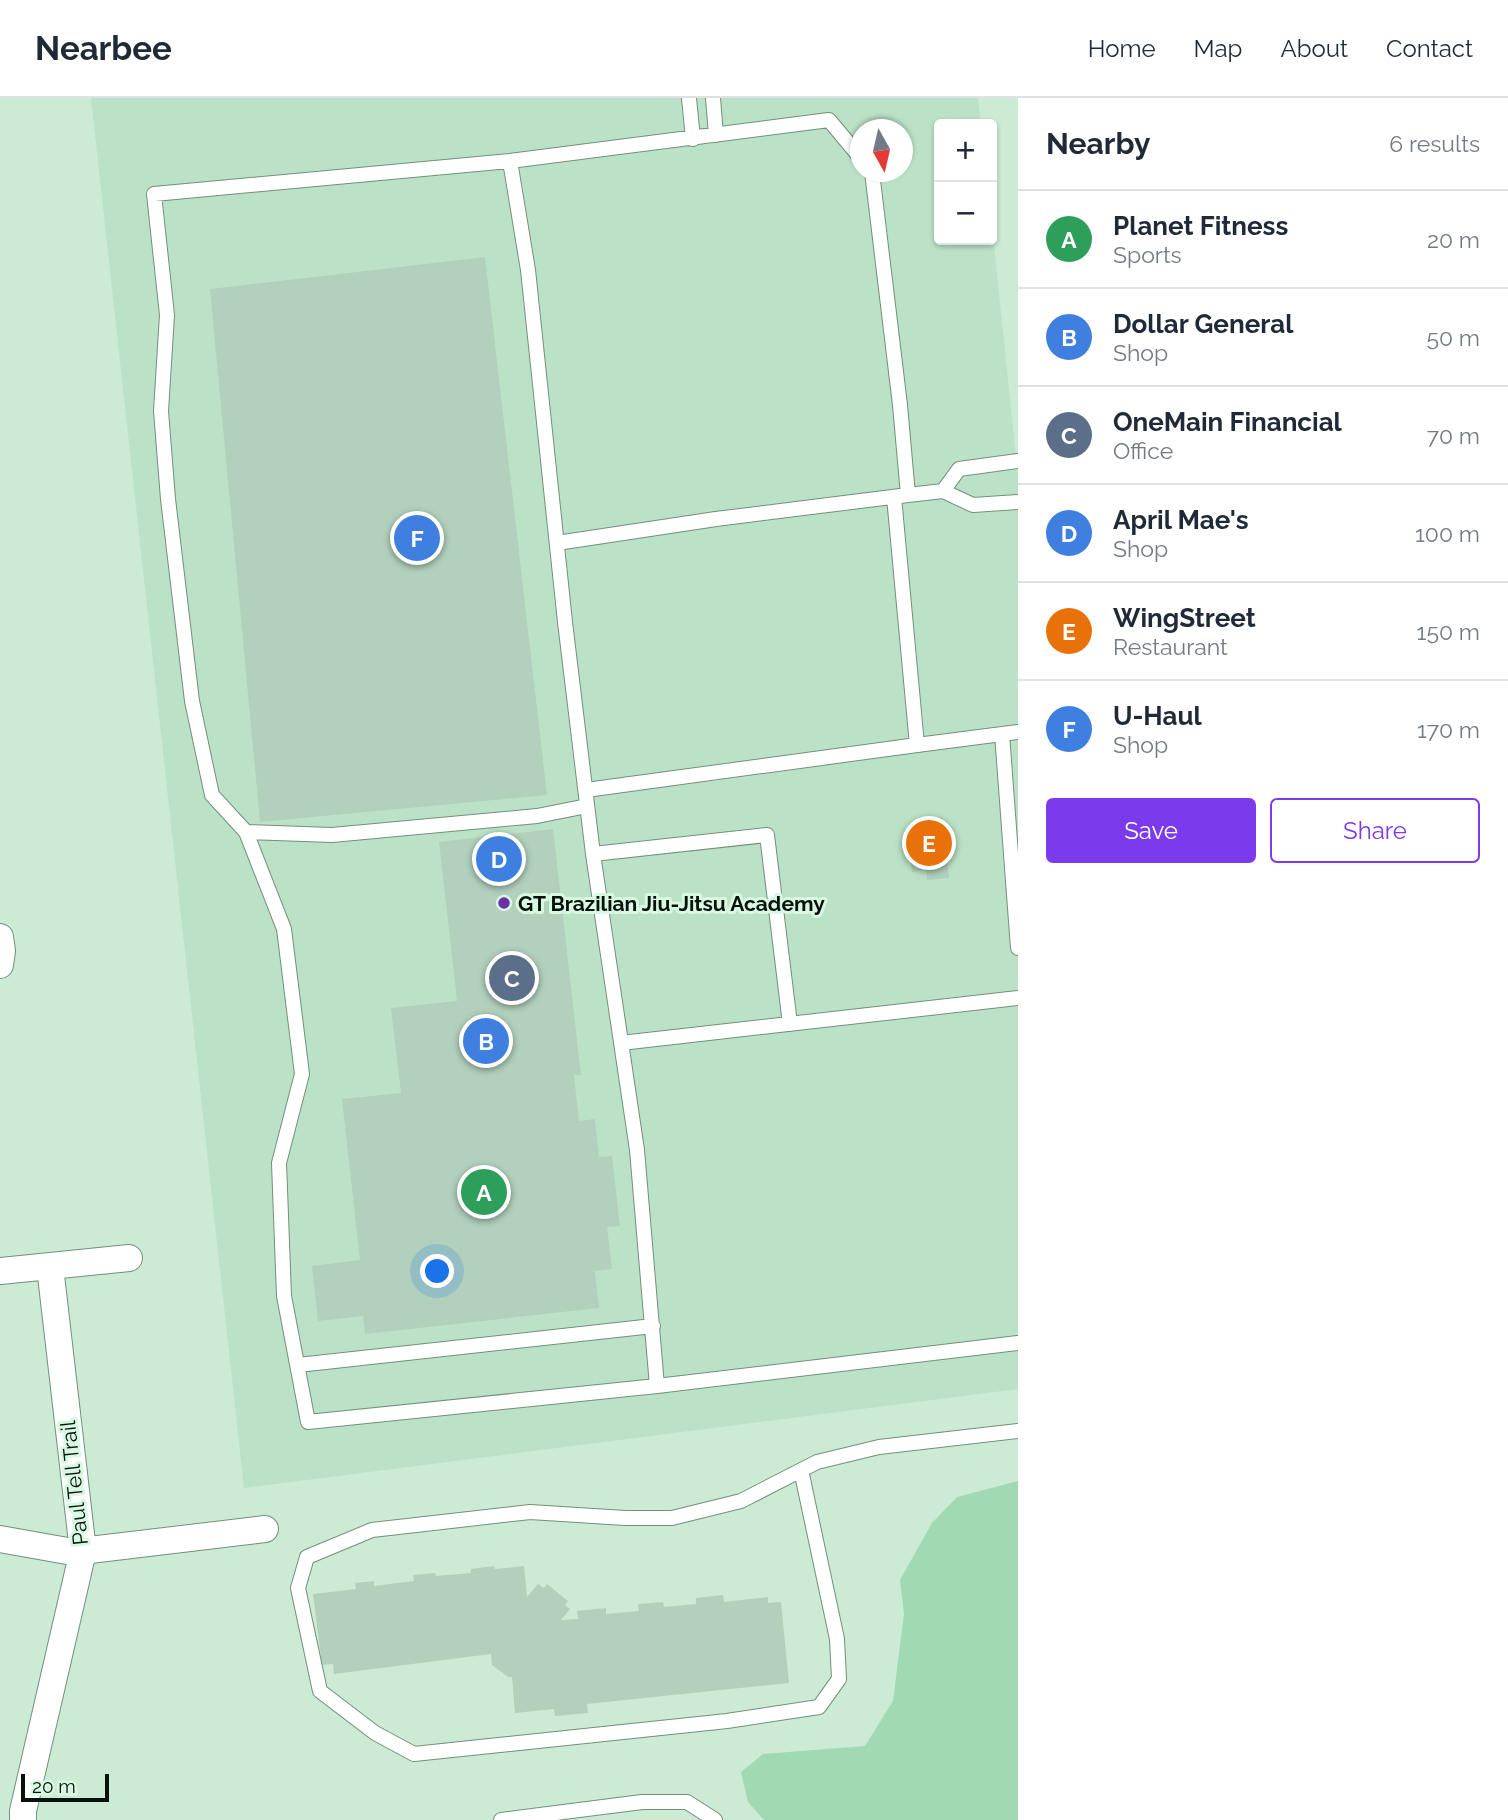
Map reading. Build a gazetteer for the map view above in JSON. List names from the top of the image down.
{
  "streets": {
    "street": ["Paul Tell Trail"]
  },
  "places": ["GT Brazilian Jiu-Jitsu Academy"],
  "scale_bar": "20 m",
  "north": "bottom",
  "page": {
    "header": "Nearbee",
    "nav": [
      "Home",
      "Map",
      "About",
      "Contact"
    ],
    "heading": ["Nearby", "6 results"],
    "map_buttons": ["+", "−"],
    "list": [
      {
        "mark": "A",
        "name": "Planet Fitness",
        "note": "Sports",
        "value": "20 m"
      },
      {
        "mark": "B",
        "name": "Dollar General",
        "note": "Shop",
        "value": "50 m"
      },
      {
        "mark": "C",
        "name": "OneMain Financial",
        "note": "Office",
        "value": "70 m"
      },
      {
        "mark": "D",
        "name": "April Mae's",
        "note": "Shop",
        "value": "100 m"
      },
      {
        "mark": "E",
        "name": "WingStreet",
        "note": "Restaurant",
        "value": "150 m"
      },
      {
        "mark": "F",
        "name": "U-Haul",
        "note": "Shop",
        "value": "170 m"
      }
    ],
    "pins": [
      "F",
      "E",
      "D",
      "C",
      "B",
      "A"
    ],
    "buttons": ["Save", "Share"],
    "scale": "20 m"
  }
}
